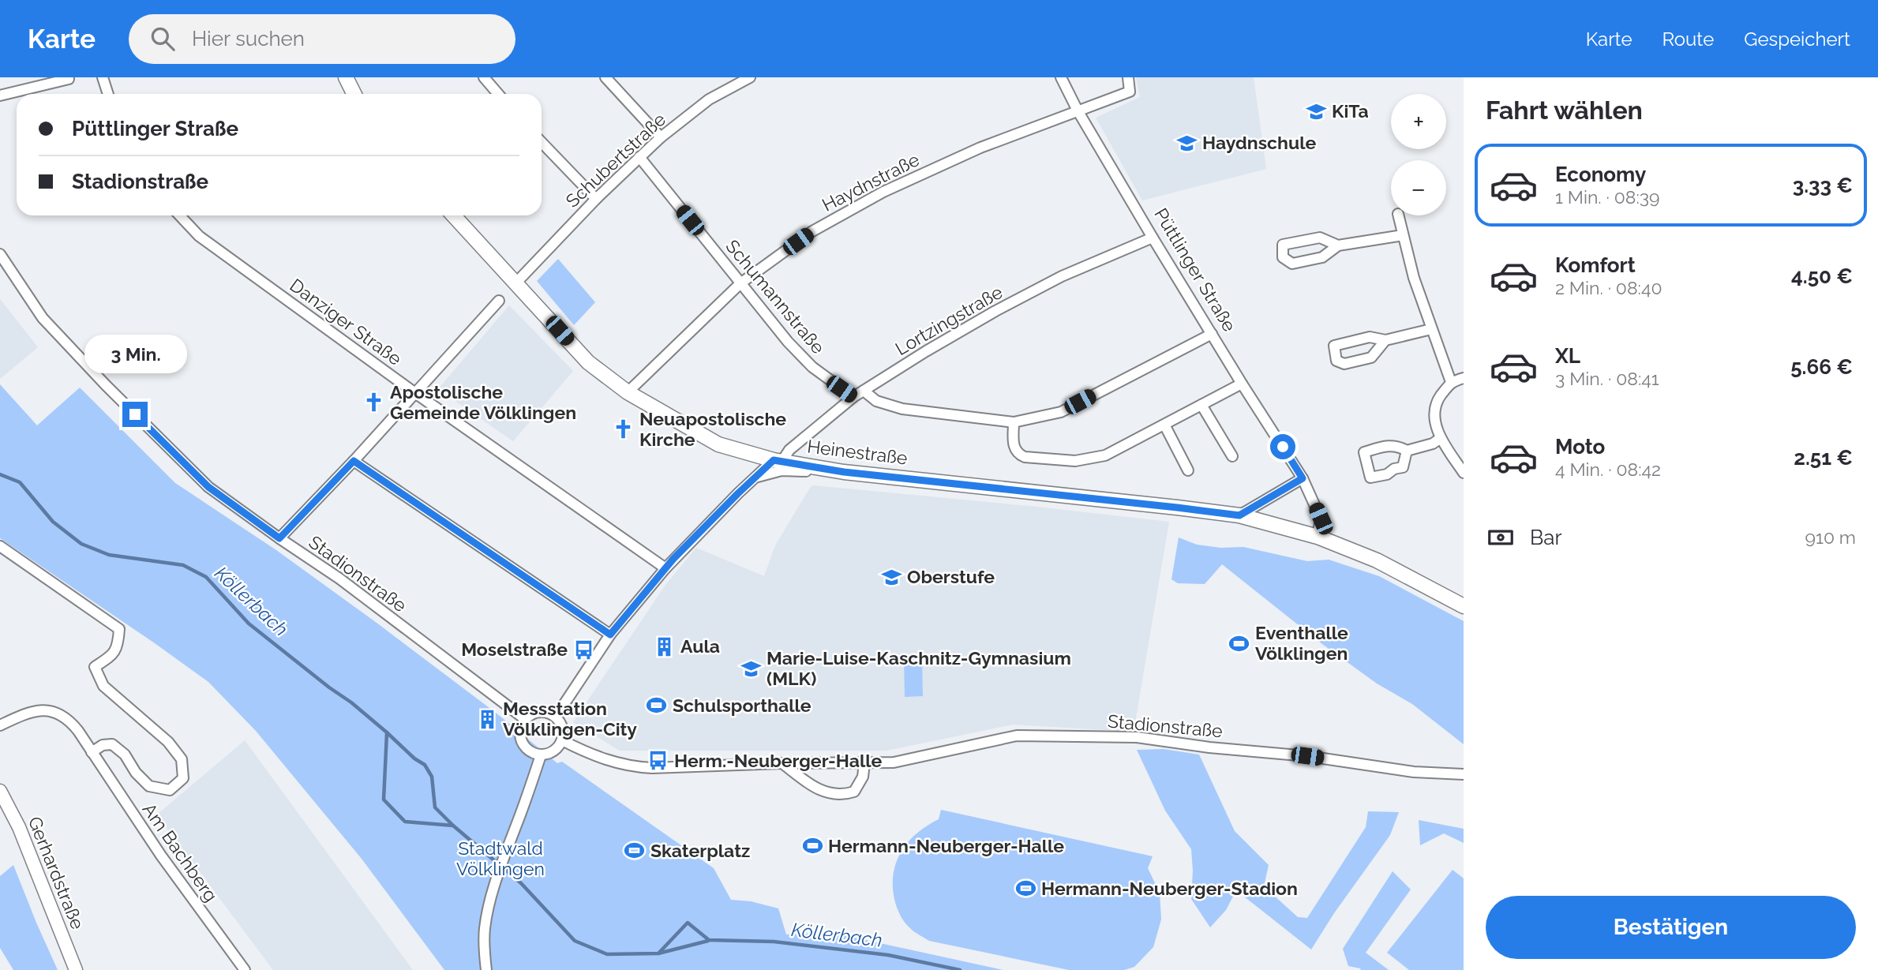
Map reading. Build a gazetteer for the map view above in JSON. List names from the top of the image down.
{
  "streets": {
    "main road": ["Heinestraße"],
    "street": [
      "Schubertstraße",
      "Haydnstraße",
      "Püttlinger Straße",
      "Schumannstraße",
      "Lortzingstraße",
      "Danziger Straße",
      "Stadionstraße",
      "Am Bachberg",
      "Gerhardstraße"
    ]
  },
  "crossings": [
    ["Schubertstraße", "Schumannstraße"],
    ["Schubertstraße", "Heinestraße"],
    ["Haydnstraße", "Püttlinger Straße"],
    ["Haydnstraße", "Schumannstraße"],
    ["Haydnstraße", "Heinestraße"],
    ["Püttlinger Straße", "Lortzingstraße"],
    ["Püttlinger Straße", "Heinestraße"],
    ["Schumannstraße", "Lortzingstraße"],
    ["Lortzingstraße", "Danziger Straße"],
    ["Lortzingstraße", "Heinestraße"],
    ["Lortzingstraße", "Stadionstraße"]
  ],
  "water": ["Köllerbach"],
  "parks": ["Stadtwald Völklingen"],
  "places": {
    "school or university": [
      "KiTa",
      "Haydnschule",
      "Oberstufe",
      "Marie-Luise-Kaschnitz-Gymnasium (MLK)"
    ],
    "church": ["Apostolische Gemeinde Völklingen", "Neuapostolische Kirche"],
    "sports": [
      "Eventhalle Völklingen",
      "Schulsporthalle",
      "Hermann-Neuberger-Halle",
      "Skaterplatz",
      "Hermann-Neuberger-Stadion"
    ],
    "building": ["Aula", "Messstation Völklingen-City"],
    "bus stop": ["Moselstraße", "Herm.-Neuberger-Halle"]
  },
  "page": {
    "header": "Karte",
    "search": "Hier suchen",
    "nav": ["Karte", "Route", "Gespeichert"],
    "heading": "Fahrt wählen",
    "map_buttons": ["+", "−"],
    "banner": ["Püttlinger Straße", "Stadionstraße"],
    "list": [
      {
        "name": "Economy",
        "note": "1 Min. · 08:39",
        "value": "3.33 €"
      },
      {
        "name": "Komfort",
        "note": "2 Min. · 08:40",
        "value": "4.50 €"
      },
      {
        "name": "XL",
        "note": "3 Min. · 08:41",
        "value": "5.66 €"
      },
      {
        "name": "Moto",
        "note": "4 Min. · 08:42",
        "value": "2.51 €"
      }
    ],
    "bubble": "3 Min.",
    "pay": ["Bar", "910 m"],
    "buttons": "Bestätigen"
  }
}
